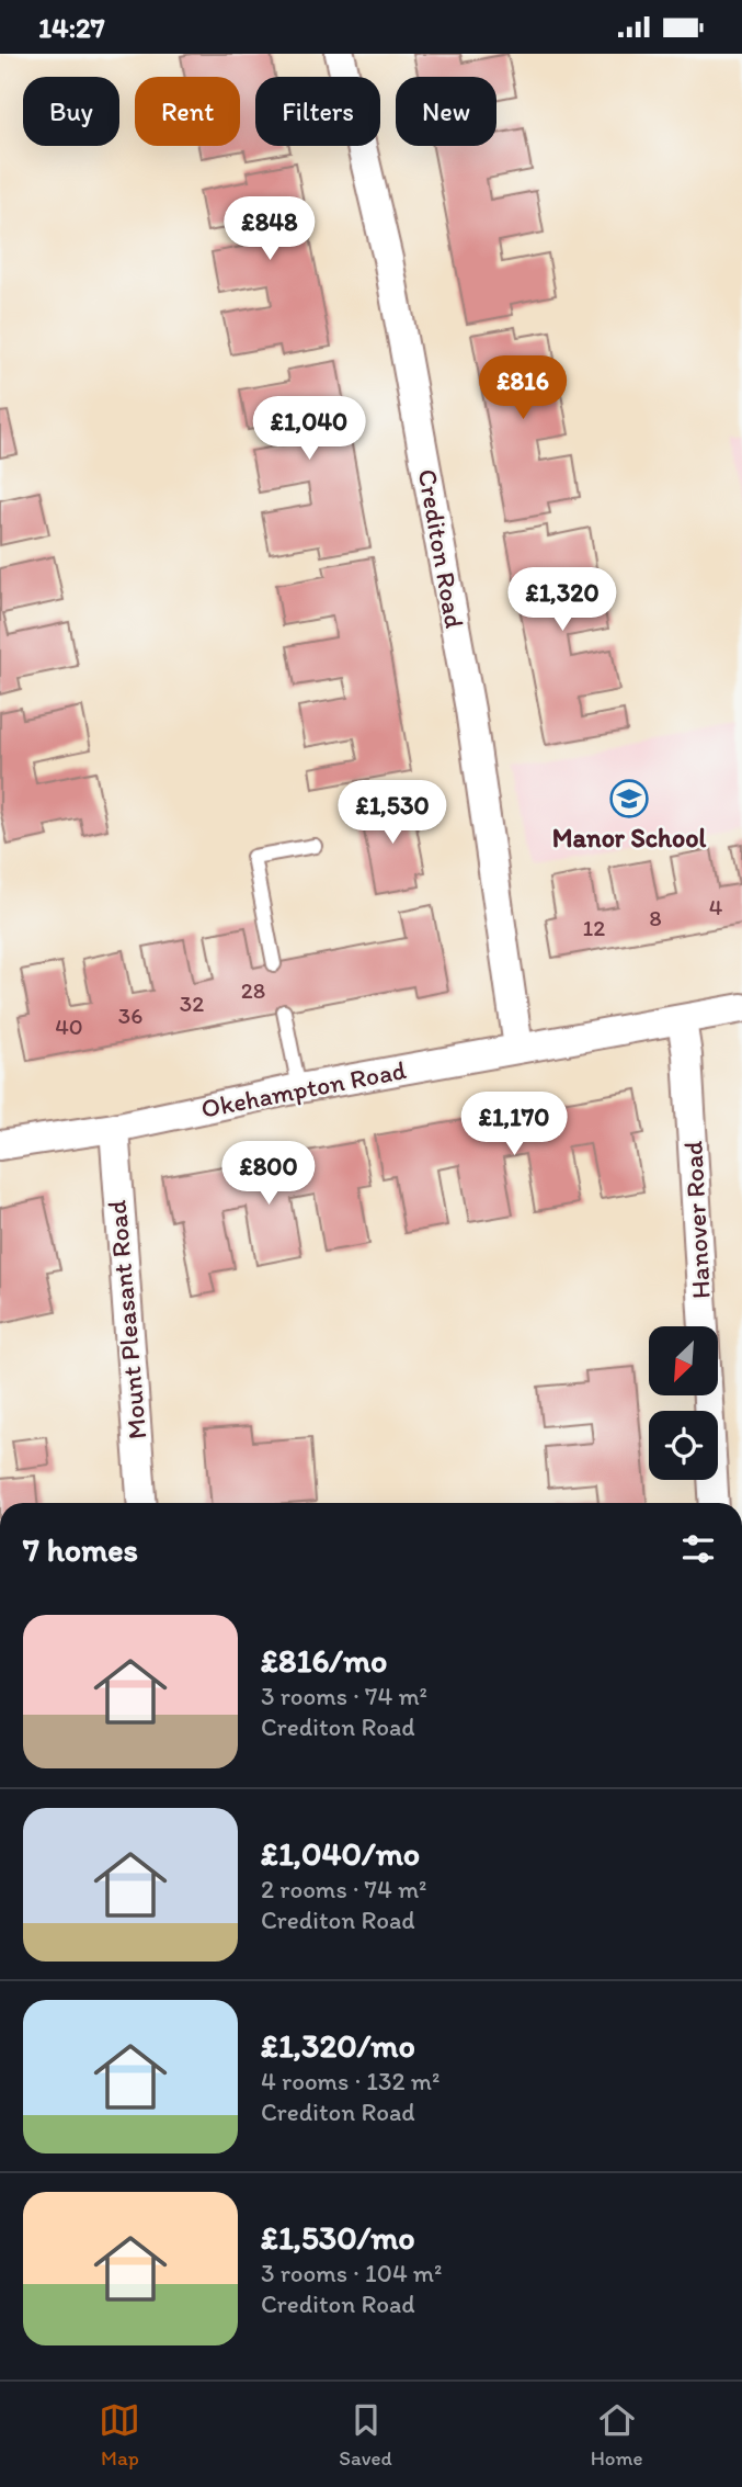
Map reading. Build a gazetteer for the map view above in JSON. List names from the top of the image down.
{
  "streets": {
    "street": [
      "Crediton Road",
      "Okehampton Road",
      "Hanover Road",
      "Mount Pleasant Road"
    ]
  },
  "crossings": [
    ["Crediton Road", "Okehampton Road"],
    ["Okehampton Road", "Hanover Road"],
    ["Okehampton Road", "Mount Pleasant Road"]
  ],
  "places": {
    "school or university": ["Manor School"]
  },
  "house_numbers": [
    "4",
    "8",
    "12",
    "28",
    "32",
    "36",
    "40"
  ],
  "north": "bottom left",
  "page": {
    "status": "14:27",
    "chip": [
      "Buy",
      "Rent",
      "Filters",
      "New"
    ],
    "price": [
      "£848",
      "£816",
      "£1,040",
      "£1,320",
      "£1,530",
      "£1,170",
      "£800"
    ],
    "heading": "7 homes",
    "list": [
      {
        "name": "£816/mo",
        "note": "3 rooms · 74 m² · Crediton Road"
      },
      {
        "name": "£1,040/mo",
        "note": "2 rooms · 74 m² · Crediton Road"
      },
      {
        "name": "£1,320/mo",
        "note": "4 rooms · 132 m² · Crediton Road"
      },
      {
        "name": "£1,530/mo",
        "note": "3 rooms · 104 m² · Crediton Road"
      }
    ],
    "tabs": ["Map", "Saved", "Home"]
  }
}
